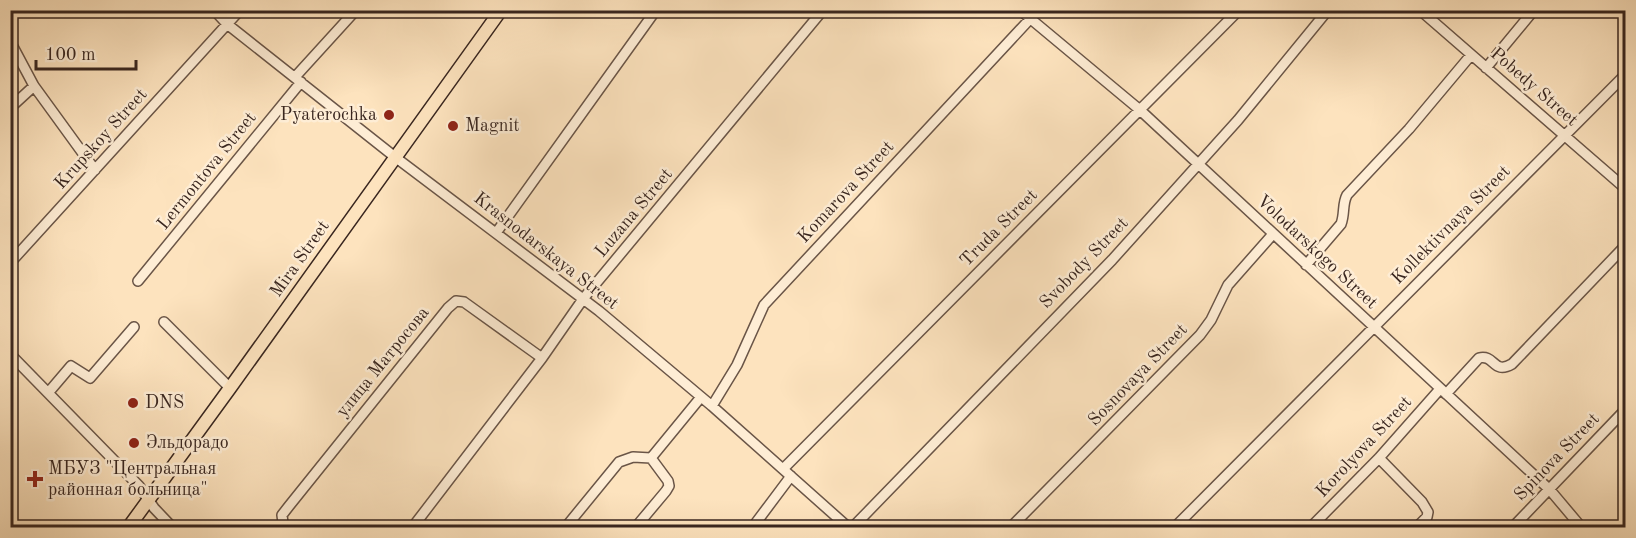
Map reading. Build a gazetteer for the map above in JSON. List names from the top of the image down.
{
  "streets": {
    "main road": ["Mira Street"],
    "street": [
      "Pobedy Street",
      "Krupskoy Street",
      "Lermontova Street",
      "Komarova Street",
      "Luzana Street",
      "Kollektivnaya Street",
      "Truda Street",
      "Krasnodarskaya Street",
      "Volodarskogo Street",
      "Svobody Street",
      "улица Матросова",
      "Sosnovaya Street",
      "Korolyova Street",
      "Spinova Street"
    ]
  },
  "crossings": [
    ["Pobedy Street", "Kollektivnaya Street"],
    ["Krupskoy Street", "Krasnodarskaya Street"],
    ["Lermontova Street", "Krasnodarskaya Street"],
    ["Komarova Street", "Krasnodarskaya Street"],
    ["Komarova Street", "Volodarskogo Street"],
    ["Luzana Street", "Krasnodarskaya Street"],
    ["Luzana Street", "улица Матросова"],
    ["Kollektivnaya Street", "Volodarskogo Street"],
    ["Truda Street", "Krasnodarskaya Street"],
    ["Truda Street", "Volodarskogo Street"],
    ["Krasnodarskaya Street", "Mira Street"],
    ["Krasnodarskaya Street", "Svobody Street"],
    ["Volodarskogo Street", "Svobody Street"],
    ["Volodarskogo Street", "Sosnovaya Street"],
    ["Volodarskogo Street", "Korolyova Street"],
    ["Volodarskogo Street", "Spinova Street"]
  ],
  "places": {
    "other": [
      "Pyaterochka",
      "Magnit",
      "DNS",
      "Эльдорадо"
    ],
    "health": ["МБУЗ \"Центральная районная больница\""]
  },
  "scale_bar": "100 m"
}
